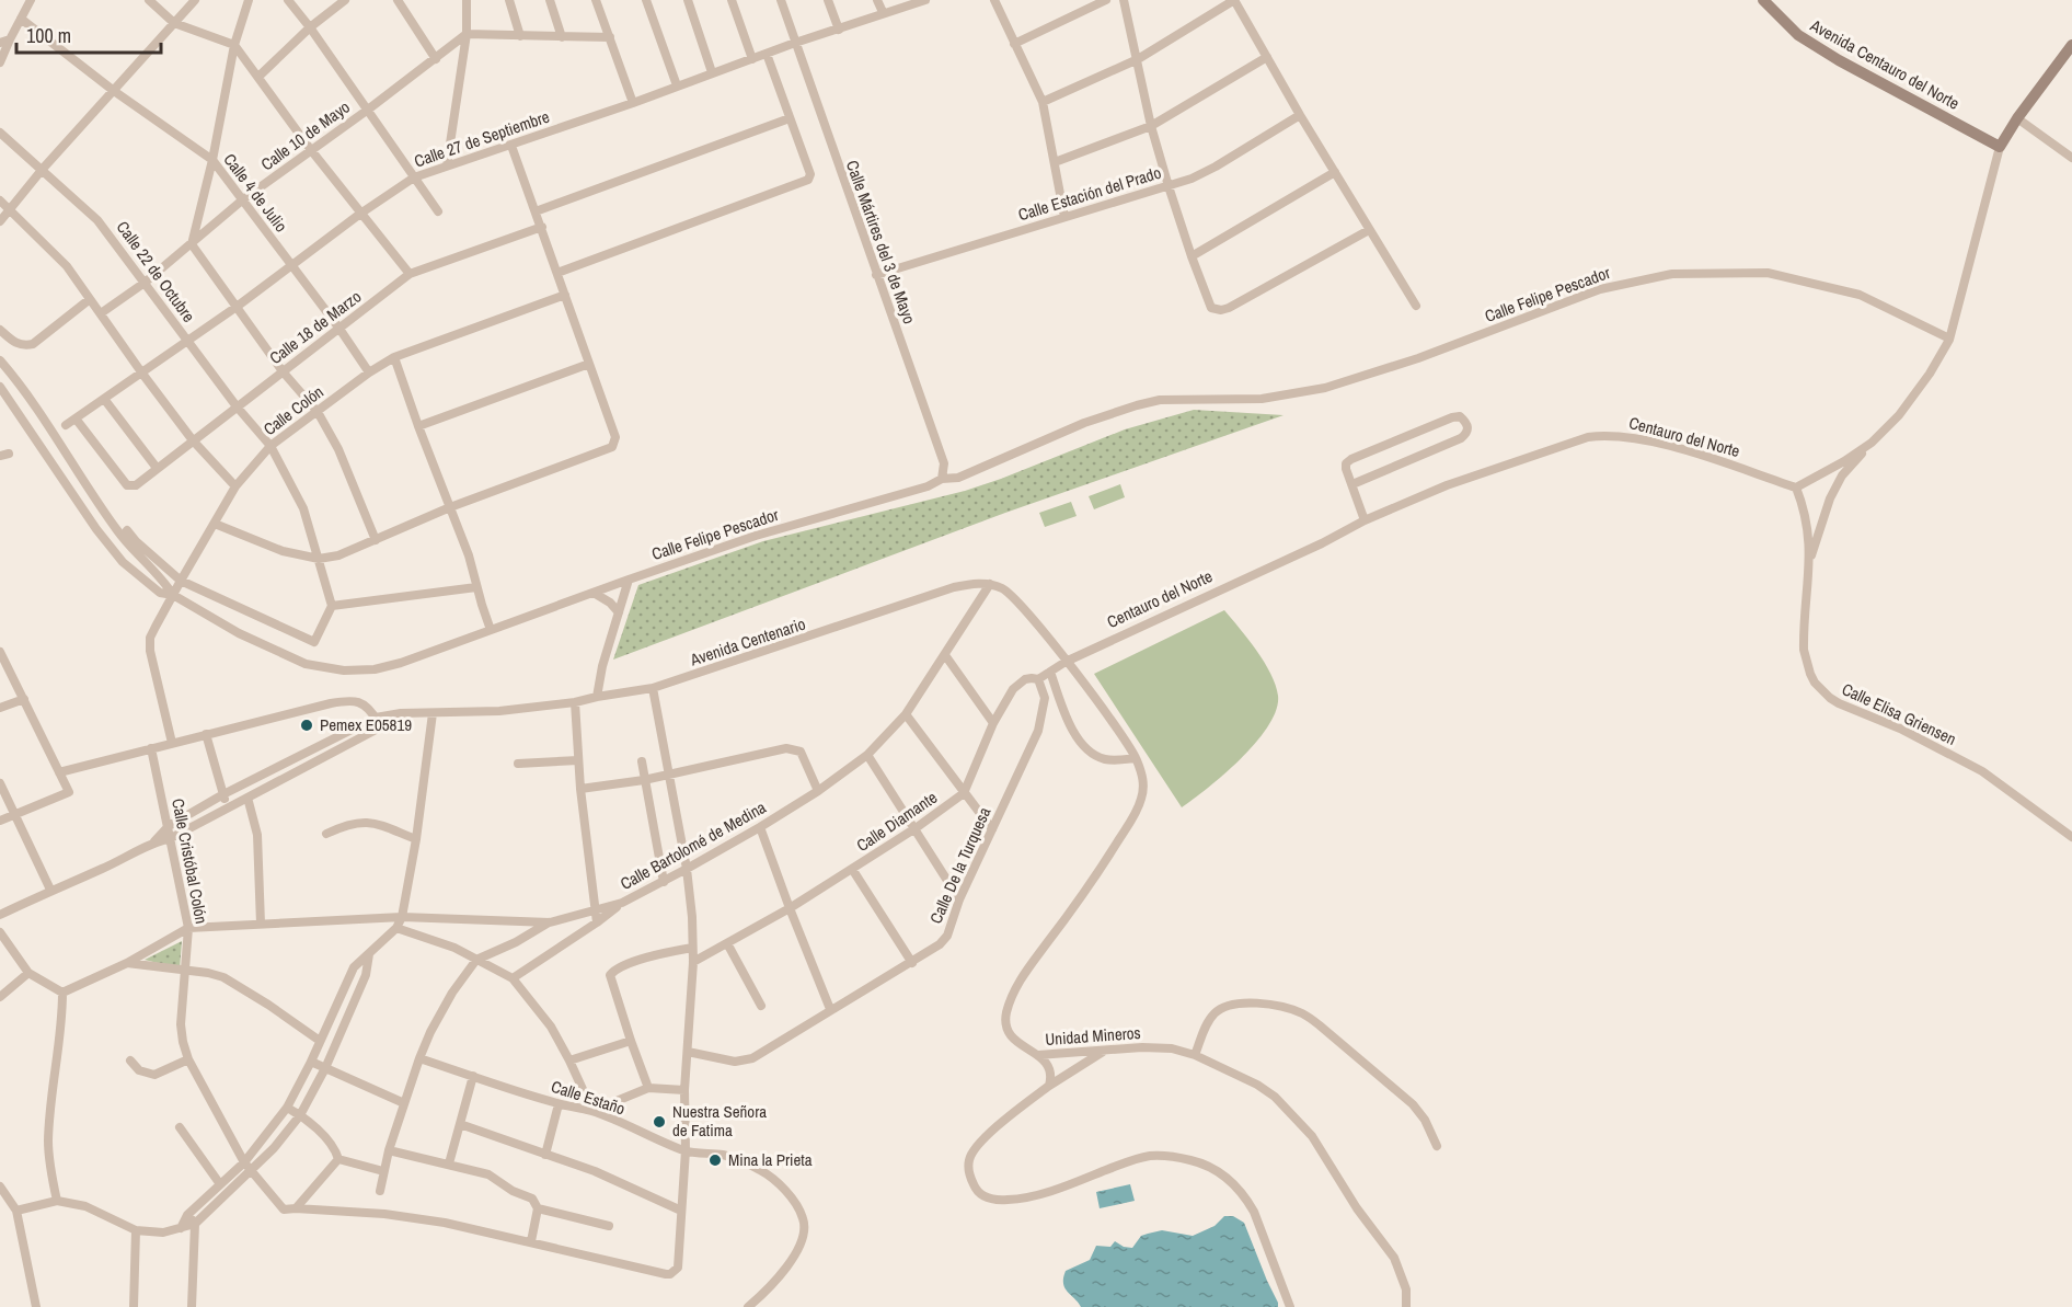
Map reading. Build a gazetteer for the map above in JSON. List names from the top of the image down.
{
  "streets": {
    "main road": ["Avenida Centauro del Norte"],
    "street": [
      "Calle 10 de Mayo",
      "Calle 27 de Septiembre",
      "Calle 4 de Julio",
      "Calle Estación del Prado",
      "Calle Mártires del 3 de Mayo",
      "Calle 22 de Octubre",
      "Calle Felipe Pescador",
      "Calle 18 de Marzo",
      "Calle Colón",
      "Centauro del Norte",
      "Avenida Centenario",
      "Calle Elisa Griensen",
      "Calle Diamante",
      "Calle Bartolomé de Medina",
      "Calle Cristóbal Colón",
      "Calle De la Turquesa",
      "Unidad Mineros",
      "Calle Estaño"
    ]
  },
  "crossings": [
    ["Calle 10 de Mayo", "Calle 4 de Julio"],
    ["Calle 10 de Mayo", "Calle 22 de Octubre"],
    ["Calle 27 de Septiembre", "Calle 4 de Julio"],
    ["Calle 27 de Septiembre", "Calle Mártires del 3 de Mayo"],
    ["Calle 27 de Septiembre", "Calle 22 de Octubre"],
    ["Calle 27 de Septiembre", "Calle 18 de Marzo"],
    ["Calle 4 de Julio", "Calle 18 de Marzo"],
    ["Calle 4 de Julio", "Calle Colón"],
    ["Calle Estación del Prado", "Calle Mártires del 3 de Mayo"],
    ["Calle Mártires del 3 de Mayo", "Calle Felipe Pescador"],
    ["Calle 22 de Octubre", "Calle 18 de Marzo"],
    ["Calle 22 de Octubre", "Calle Colón"],
    ["Calle Felipe Pescador", "Calle Colón"],
    ["Centauro del Norte", "Calle Elisa Griensen"],
    ["Avenida Centenario", "Calle Bartolomé de Medina"],
    ["Avenida Centenario", "Calle Cristóbal Colón"],
    ["Calle Bartolomé de Medina", "Calle Cristóbal Colón"]
  ],
  "places": ["Pemex E05819", "Nuestra Señora de Fatima", "Mina la Prieta"],
  "scale_bar": "100 m"
}
